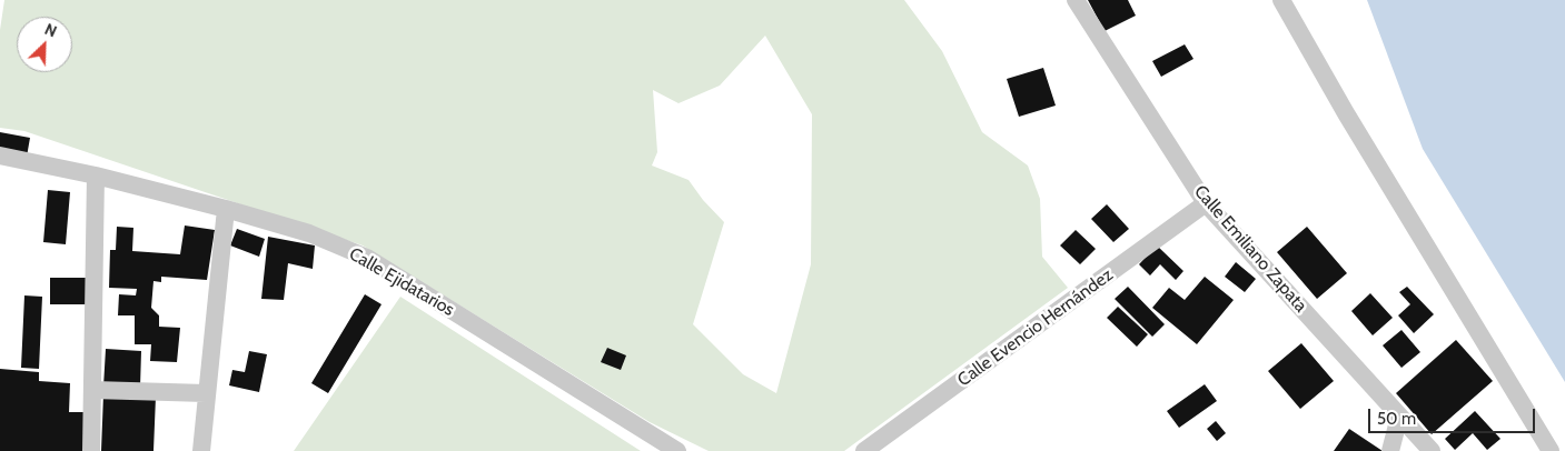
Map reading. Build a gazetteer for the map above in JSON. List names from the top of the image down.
{
  "streets": {
    "street": ["Calle Emiliano Zapata", "Calle Ejidatarios", "Calle Evencio Hernández"]
  },
  "crossings": [
    ["Calle Emiliano Zapata", "Calle Evencio Hernández"]
  ],
  "scale_bar": "50 m",
  "north": "top right"
}
